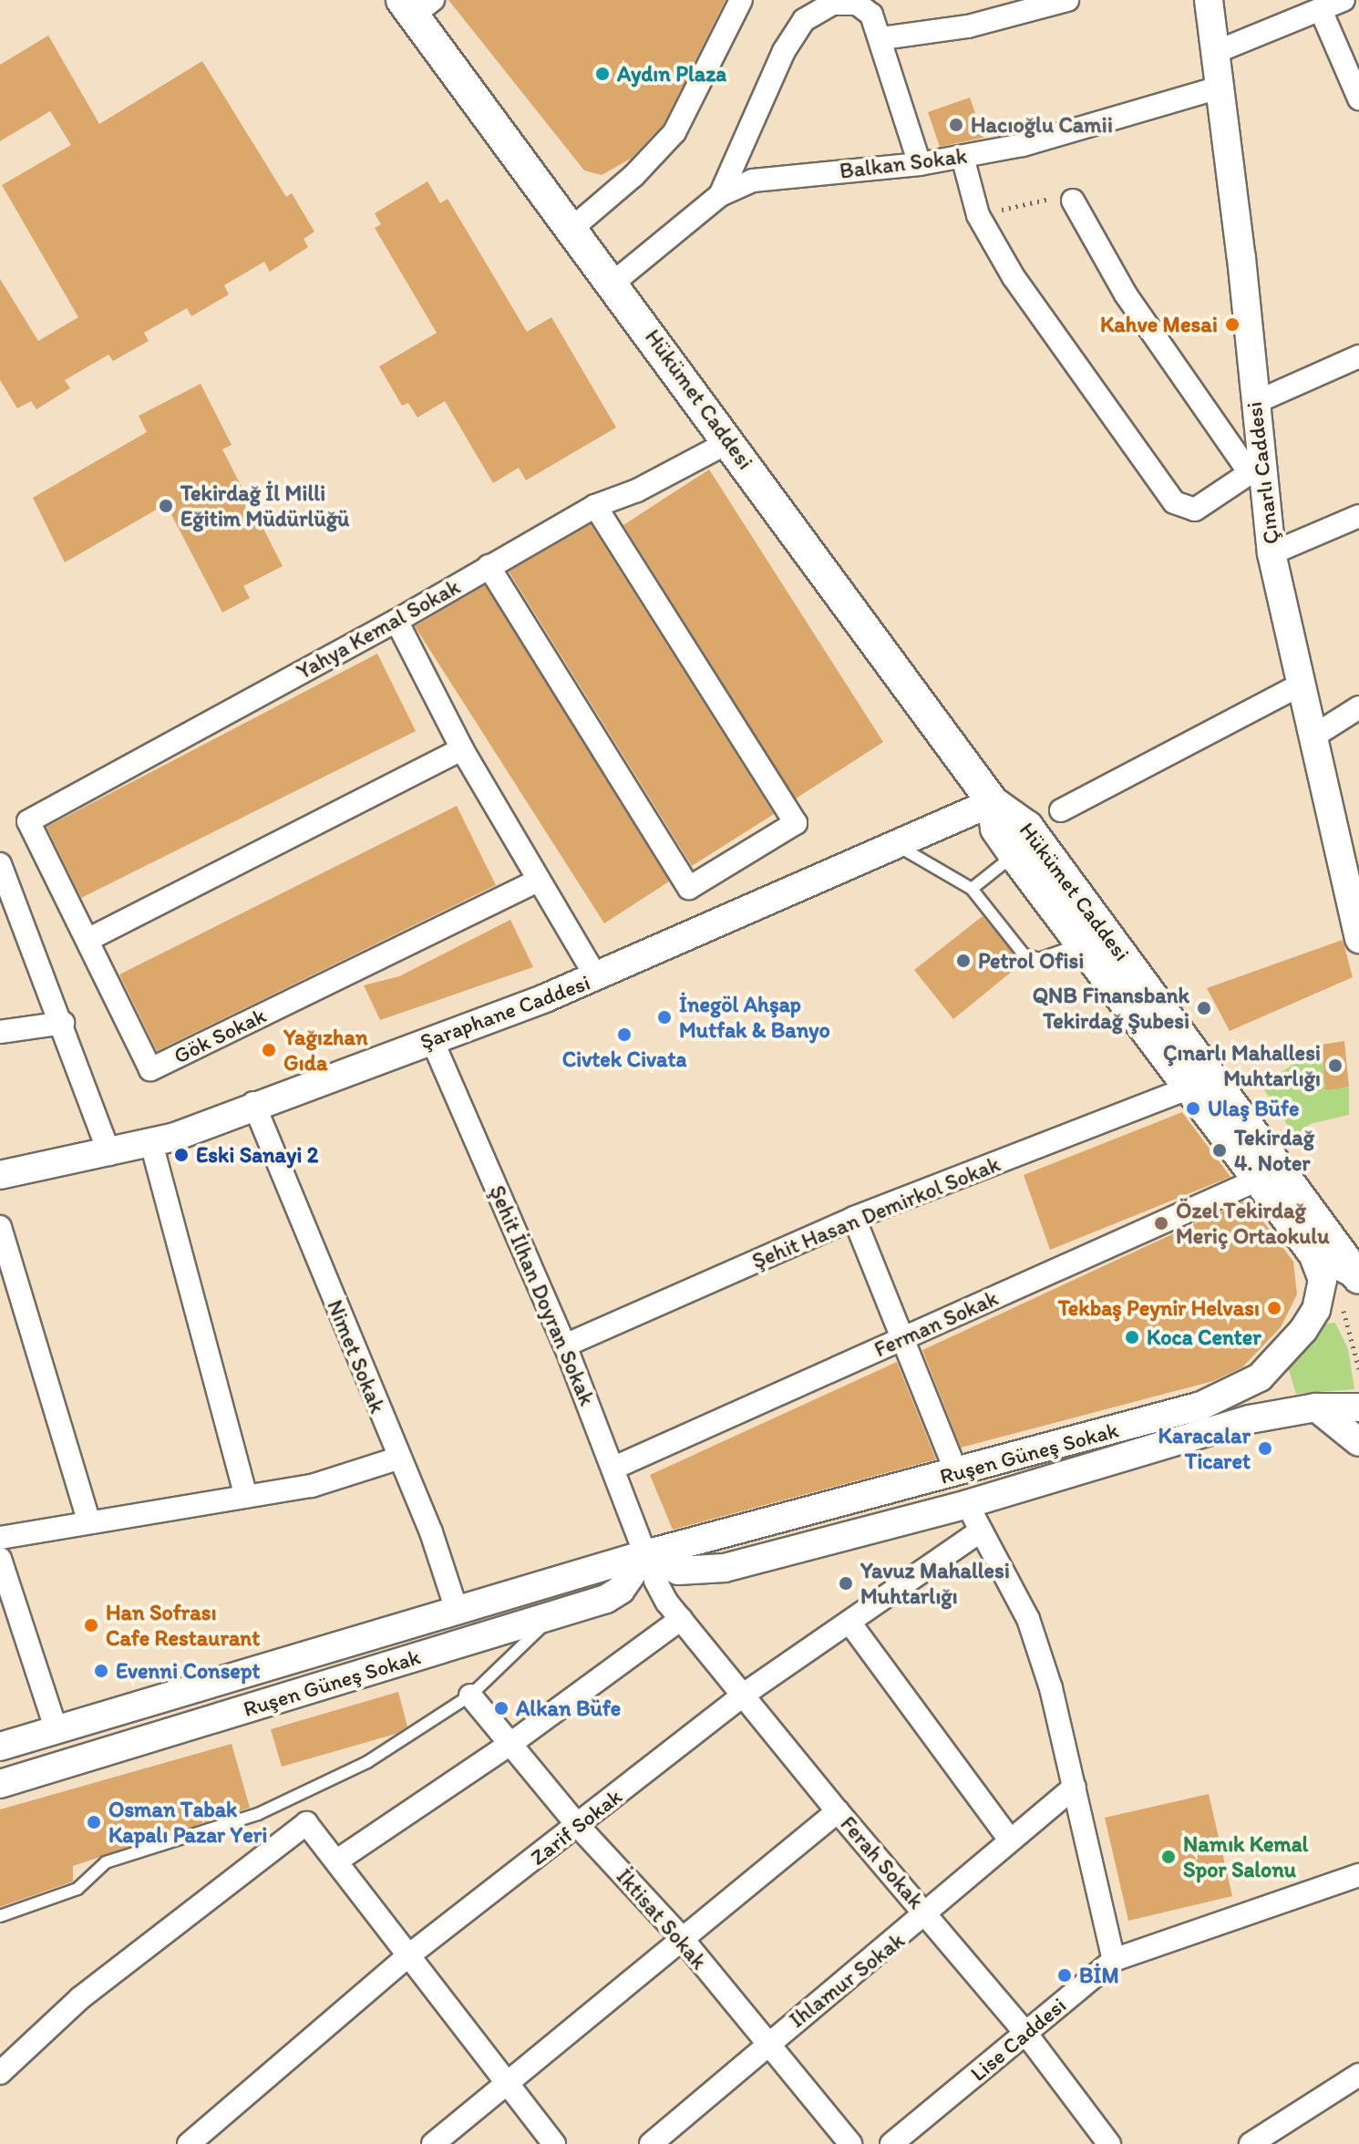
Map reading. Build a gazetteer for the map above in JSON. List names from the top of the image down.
{
  "streets": {
    "main road": ["Hükümet Caddesi"],
    "street": [
      "Balkan Sokak",
      "Çınarlı Caddesi",
      "Yahya Kemal Sokak",
      "Şaraphane Caddesi",
      "Gök Sokak",
      "Şehit Hasan Demirkol Sokak",
      "Şehit İlhan Doyran Sokak",
      "Ferman Sokak",
      "Nimet Sokak",
      "Ruşen Güneş Sokak",
      "Zarif Sokak",
      "Ferah Sokak",
      "İktisat Sokak",
      "Ihlamur Sokak",
      "Lise Caddesi"
    ]
  },
  "crossings": [
    ["Balkan Sokak", "Hükümet Caddesi"],
    ["Balkan Sokak", "Çınarlı Caddesi"],
    ["Hükümet Caddesi", "Yahya Kemal Sokak"],
    ["Hükümet Caddesi", "Şaraphane Caddesi"],
    ["Hükümet Caddesi", "Şehit Hasan Demirkol Sokak"],
    ["Hükümet Caddesi", "Ferman Sokak"],
    ["Hükümet Caddesi", "Ruşen Güneş Sokak"],
    ["Yahya Kemal Sokak", "Gök Sokak"],
    ["Şaraphane Caddesi", "Şehit İlhan Doyran Sokak"],
    ["Şaraphane Caddesi", "Nimet Sokak"],
    ["Şehit Hasan Demirkol Sokak", "Şehit İlhan Doyran Sokak"],
    ["Şehit İlhan Doyran Sokak", "Ferman Sokak"],
    ["Şehit İlhan Doyran Sokak", "Ruşen Güneş Sokak"],
    ["Nimet Sokak", "Ruşen Güneş Sokak"],
    ["Zarif Sokak", "Ferah Sokak"],
    ["Zarif Sokak", "İktisat Sokak"],
    ["Ferah Sokak", "Ihlamur Sokak"],
    ["Ferah Sokak", "Lise Caddesi"],
    ["İktisat Sokak", "Ihlamur Sokak"]
  ],
  "places": [
    "Aydın Plaza",
    "Hacıoğlu Camii",
    "Kahve Mesai",
    "Tekirdağ İl Milli Eğitim Müdürlüğü",
    "Petrol Ofisi",
    "QNB Finansbank Tekirdağ Şubesi",
    "İnegöl Ahşap Mutfak & Banyo",
    "Civtek Civata",
    "Yağızhan Gıda",
    "Çınarlı Mahallesi Muhtarlığı",
    "Ulaş Büfe",
    "Tekirdağ 4. Noter",
    "Eski Sanayi 2",
    "Özel Tekirdağ Meriç Ortaokulu",
    "Tekbaş Peynir Helvası",
    "Koca Center",
    "Karacalar Ticaret",
    "Yavuz Mahallesi Muhtarlığı",
    "Han Sofrası Cafe Restaurant",
    "Evenni Consept",
    "Alkan Büfe",
    "Osman Tabak Kapalı Pazar Yeri",
    "Namık Kemal Spor Salonu",
    "BİM"
  ]
}
